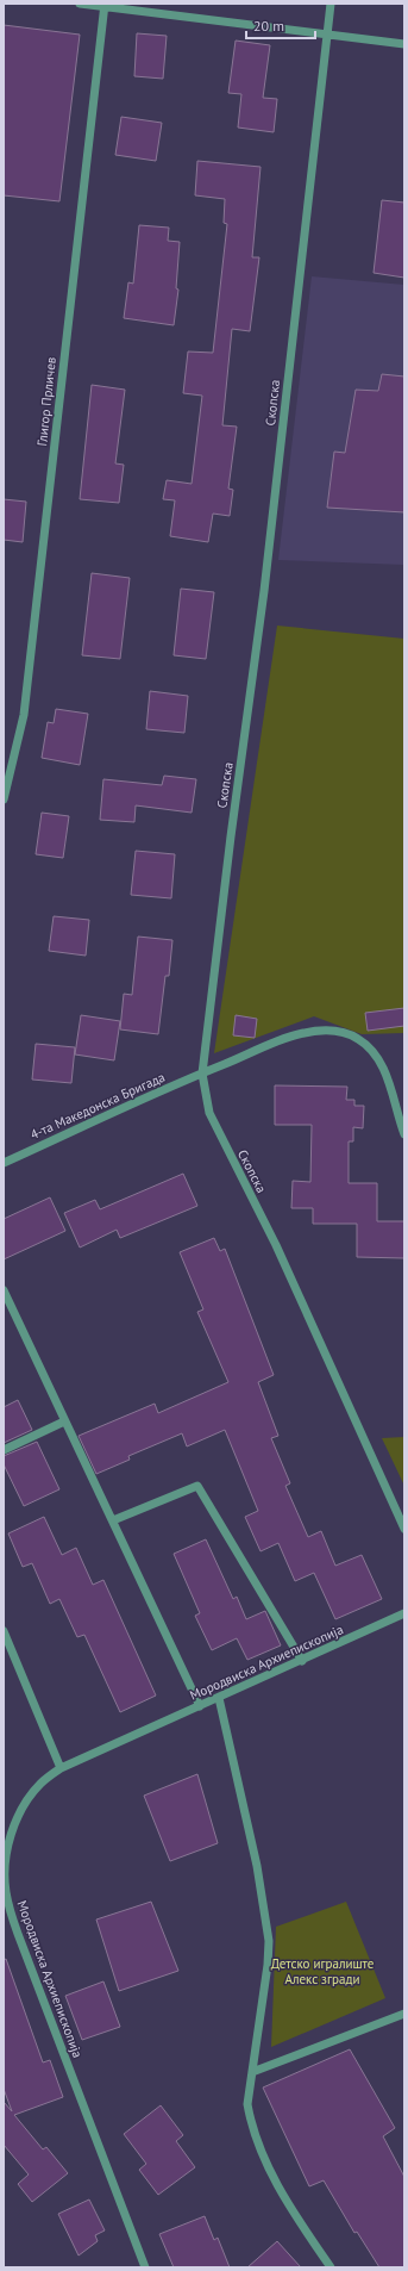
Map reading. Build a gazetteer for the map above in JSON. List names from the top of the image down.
{
  "streets": {
    "street": [
      "Глигор Прличев",
      "Скопска",
      "4-та Македонска Бригада",
      "Мородвиска Архиепископија"
    ]
  },
  "crossings": [
    ["Скопска", "4-та Македонска Бригада"]
  ],
  "parks": ["Детско игралиште Алекс згради"],
  "scale_bar": "20 m"
}
